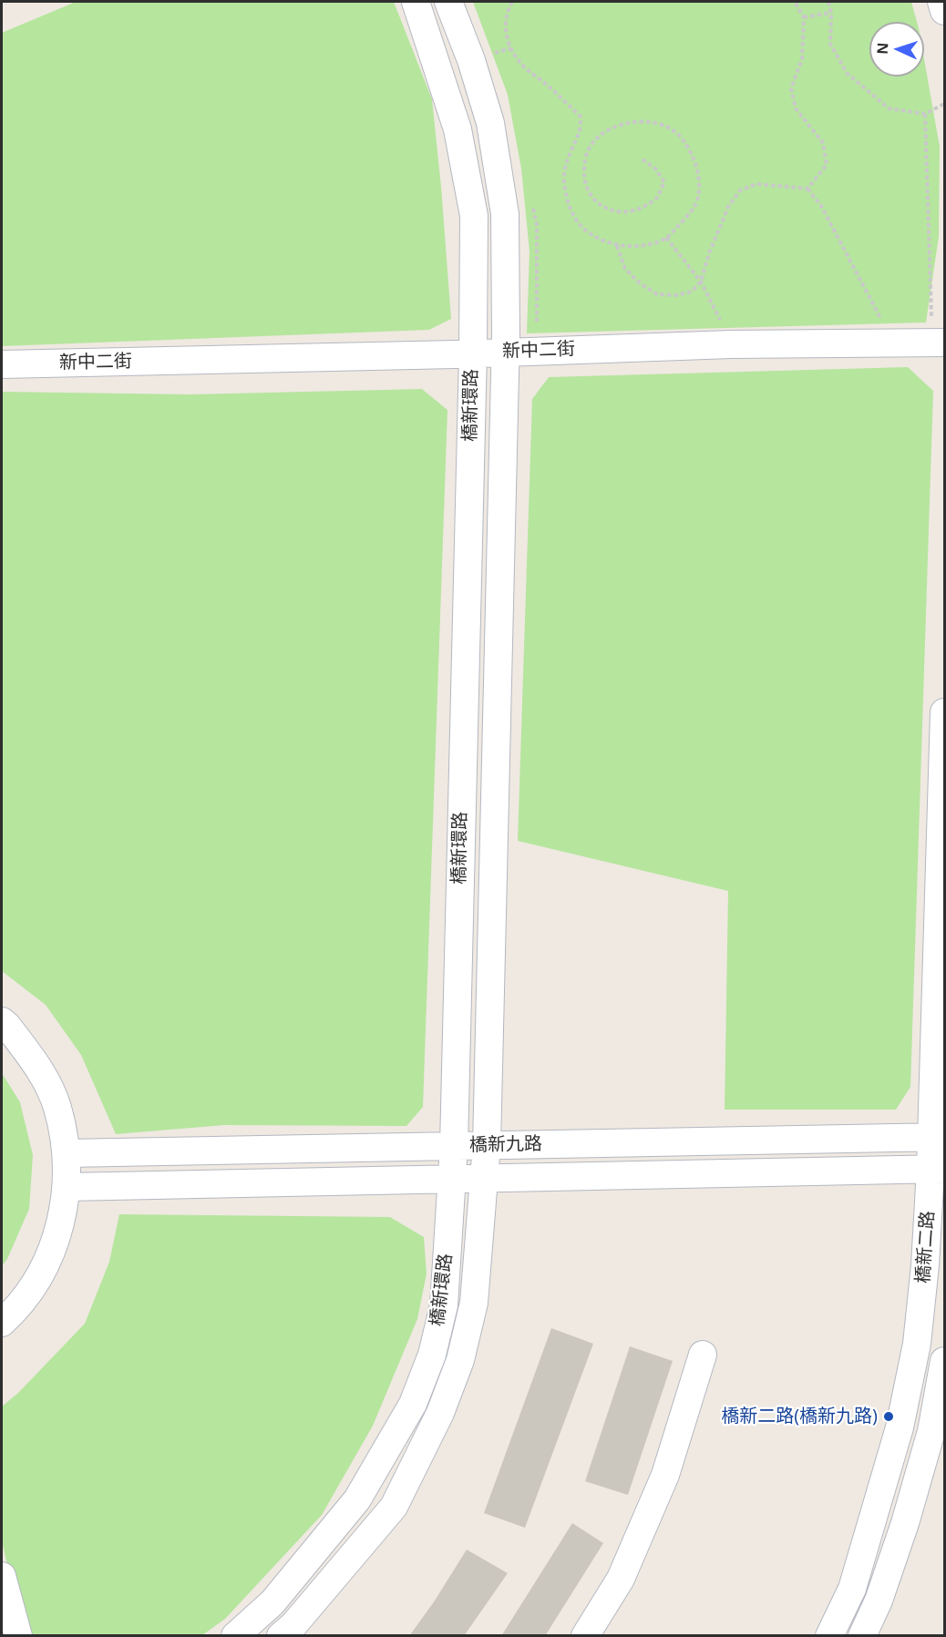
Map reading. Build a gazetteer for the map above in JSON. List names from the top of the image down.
{
  "streets": {
    "street": [
      "新中二街",
      "橋新環路",
      "橋新九路",
      "橋新二路"
    ]
  },
  "crossings": [
    ["新中二街", "橋新環路"],
    ["橋新環路", "橋新九路"],
    ["橋新九路", "橋新二路"]
  ],
  "places": ["橋新二路(橋新九路)"],
  "north": "left"
}
